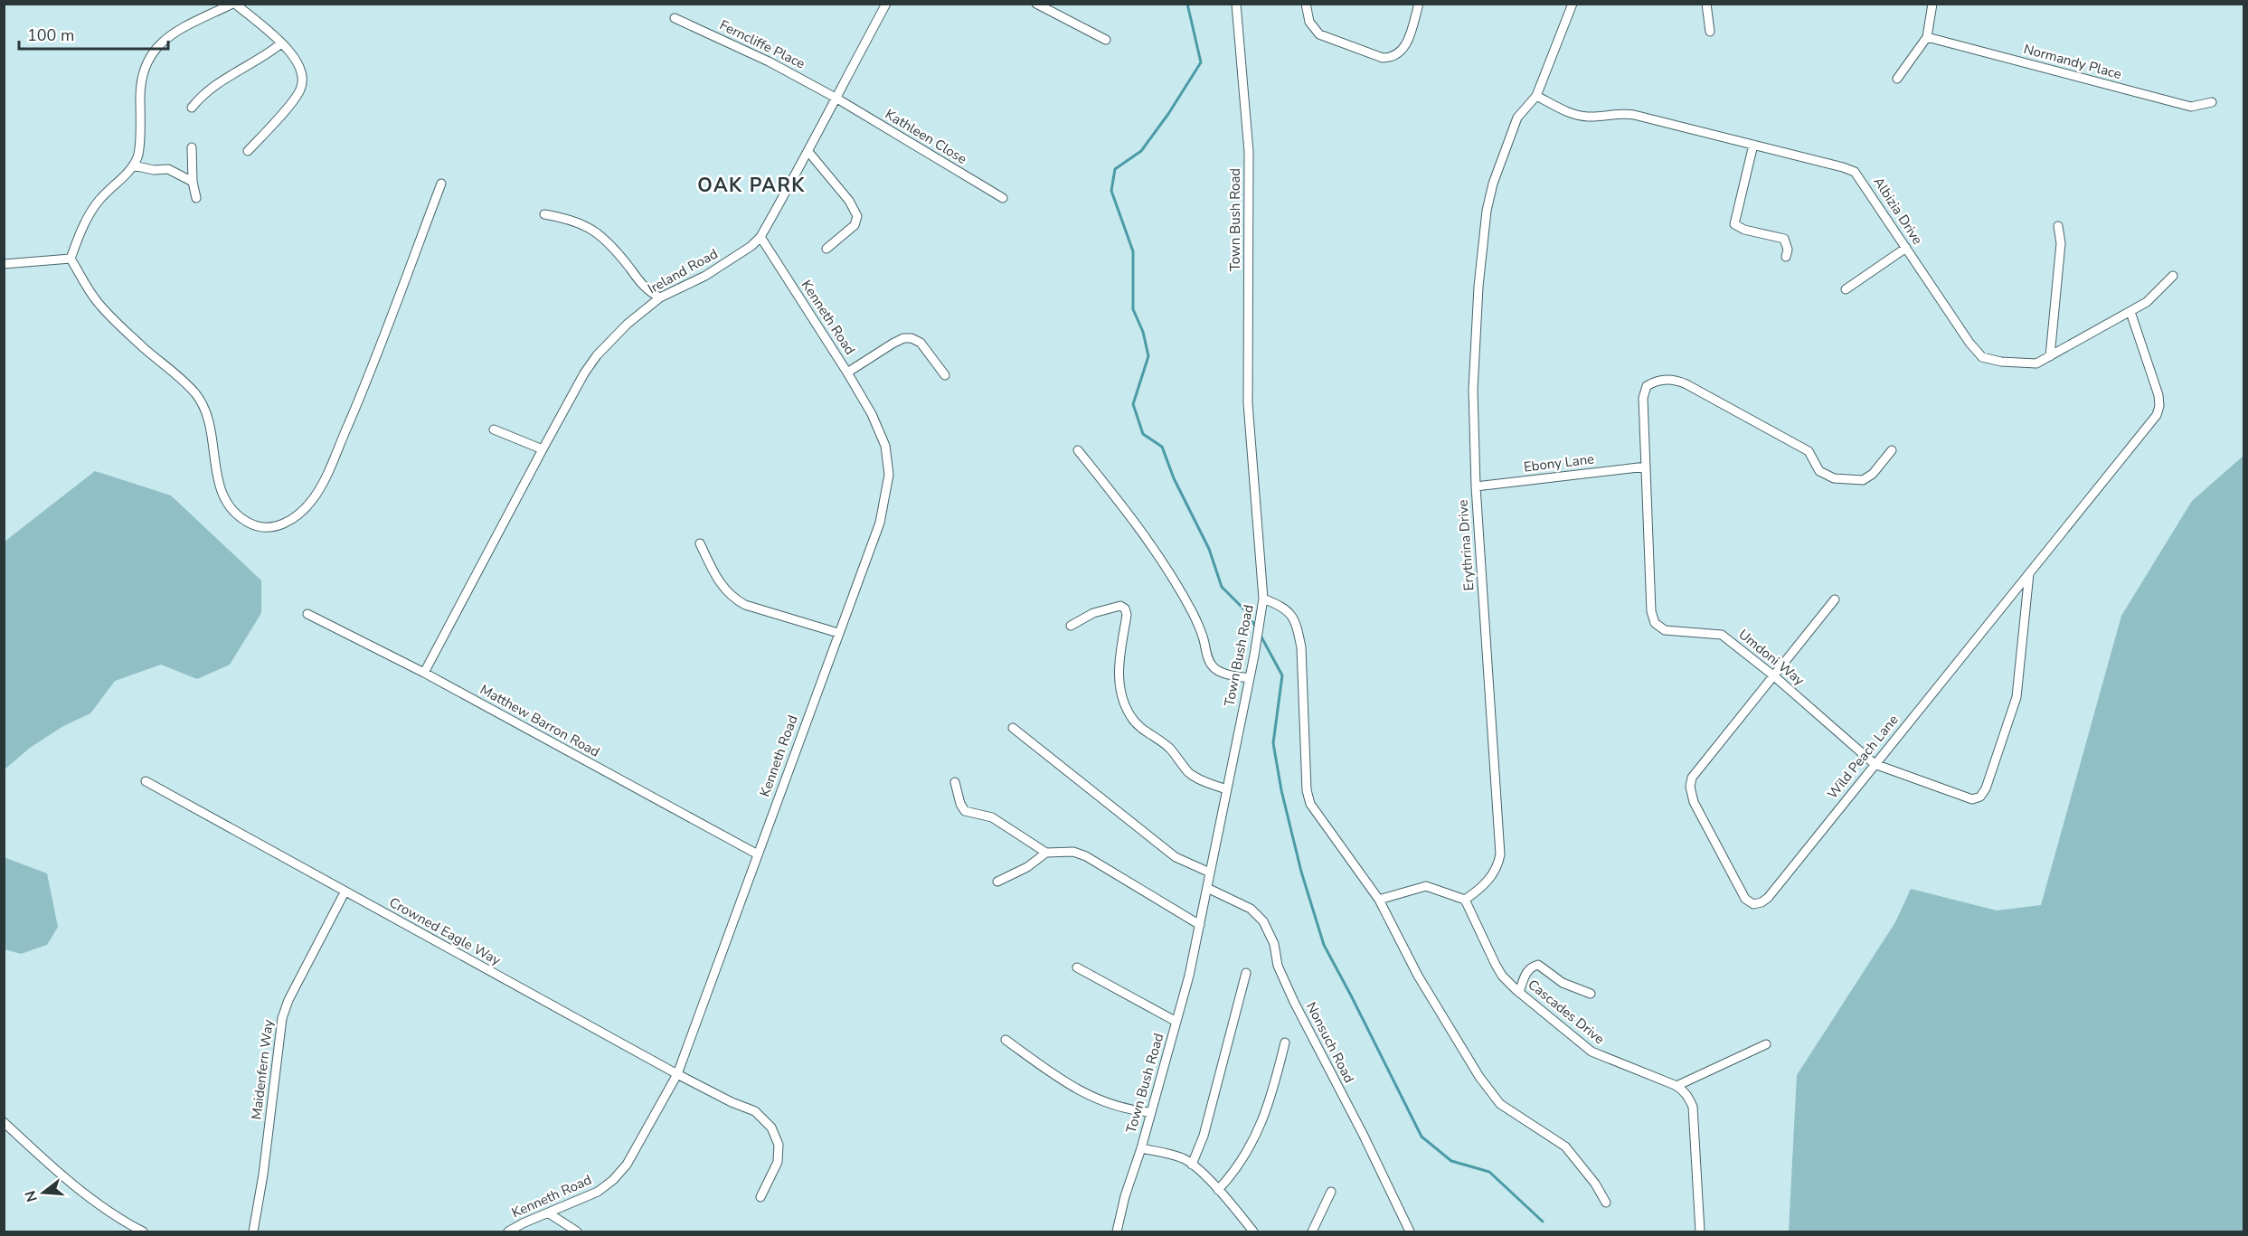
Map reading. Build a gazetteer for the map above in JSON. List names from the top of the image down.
{
  "streets": {
    "street": [
      "Ferncliffe Place",
      "Normandy Place",
      "Kathleen Close",
      "Albizia Drive",
      "Town Bush Road",
      "Ireland Road",
      "Kenneth Road",
      "Ebony Lane",
      "Erythrina Drive",
      "Umdoni Way",
      "Matthew Barron Road",
      "Wild Peach Lane",
      "Crowned Eagle Way",
      "Cascades Drive",
      "Nonsuch Road",
      "Maidenfern Way"
    ]
  },
  "crossings": [
    ["Ferncliffe Place", "Kathleen Close"],
    ["Ferncliffe Place", "Ireland Road"],
    ["Kathleen Close", "Ireland Road"],
    ["Albizia Drive", "Erythrina Drive"],
    ["Albizia Drive", "Wild Peach Lane"],
    ["Town Bush Road", "Nonsuch Road"],
    ["Ireland Road", "Kenneth Road"],
    ["Ireland Road", "Matthew Barron Road"],
    ["Kenneth Road", "Matthew Barron Road"],
    ["Kenneth Road", "Crowned Eagle Way"],
    ["Ebony Lane", "Erythrina Drive"],
    ["Ebony Lane", "Umdoni Way"],
    ["Erythrina Drive", "Cascades Drive"],
    ["Umdoni Way", "Wild Peach Lane"],
    ["Crowned Eagle Way", "Maidenfern Way"]
  ],
  "districts": ["OAK PARK"],
  "scale_bar": "100 m",
  "north": "left"
}
